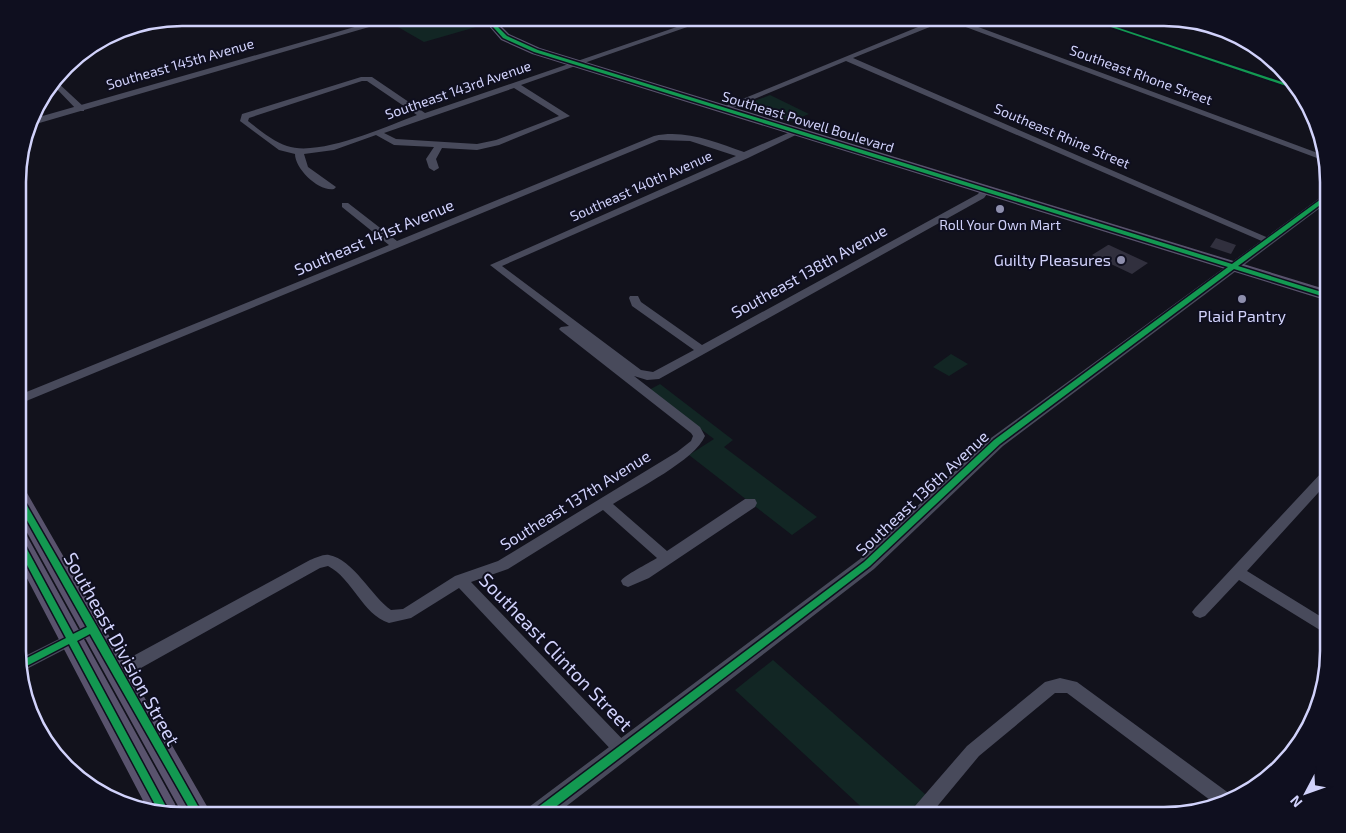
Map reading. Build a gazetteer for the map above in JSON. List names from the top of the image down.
{
  "streets": {
    "main road": ["Southeast Powell Boulevard", "Southeast Division Street"],
    "street": [
      "Southeast 145th Avenue",
      "Southeast Rhone Street",
      "Southeast 143rd Avenue",
      "Southeast Rhine Street",
      "Southeast 140th Avenue",
      "Southeast 141st Avenue",
      "Southeast 138th Avenue",
      "Southeast 136th Avenue",
      "Southeast 137th Avenue",
      "Southeast Clinton Street"
    ]
  },
  "crossings": [
    ["Southeast 143rd Avenue", "Southeast Powell Boulevard"],
    ["Southeast Powell Boulevard", "Southeast 140th Avenue"],
    ["Southeast Powell Boulevard", "Southeast 138th Avenue"],
    ["Southeast Powell Boulevard", "Southeast 136th Avenue"],
    ["Southeast Rhine Street", "Southeast 136th Avenue"],
    ["Southeast 140th Avenue", "Southeast 141st Avenue"],
    ["Southeast 140th Avenue", "Southeast 138th Avenue"],
    ["Southeast 136th Avenue", "Southeast Clinton Street"],
    ["Southeast 137th Avenue", "Southeast Division Street"],
    ["Southeast 137th Avenue", "Southeast Clinton Street"]
  ],
  "places": ["Roll Your Own Mart", "Guilty Pleasures", "Plaid Pantry"],
  "north": "bottom left"
}
